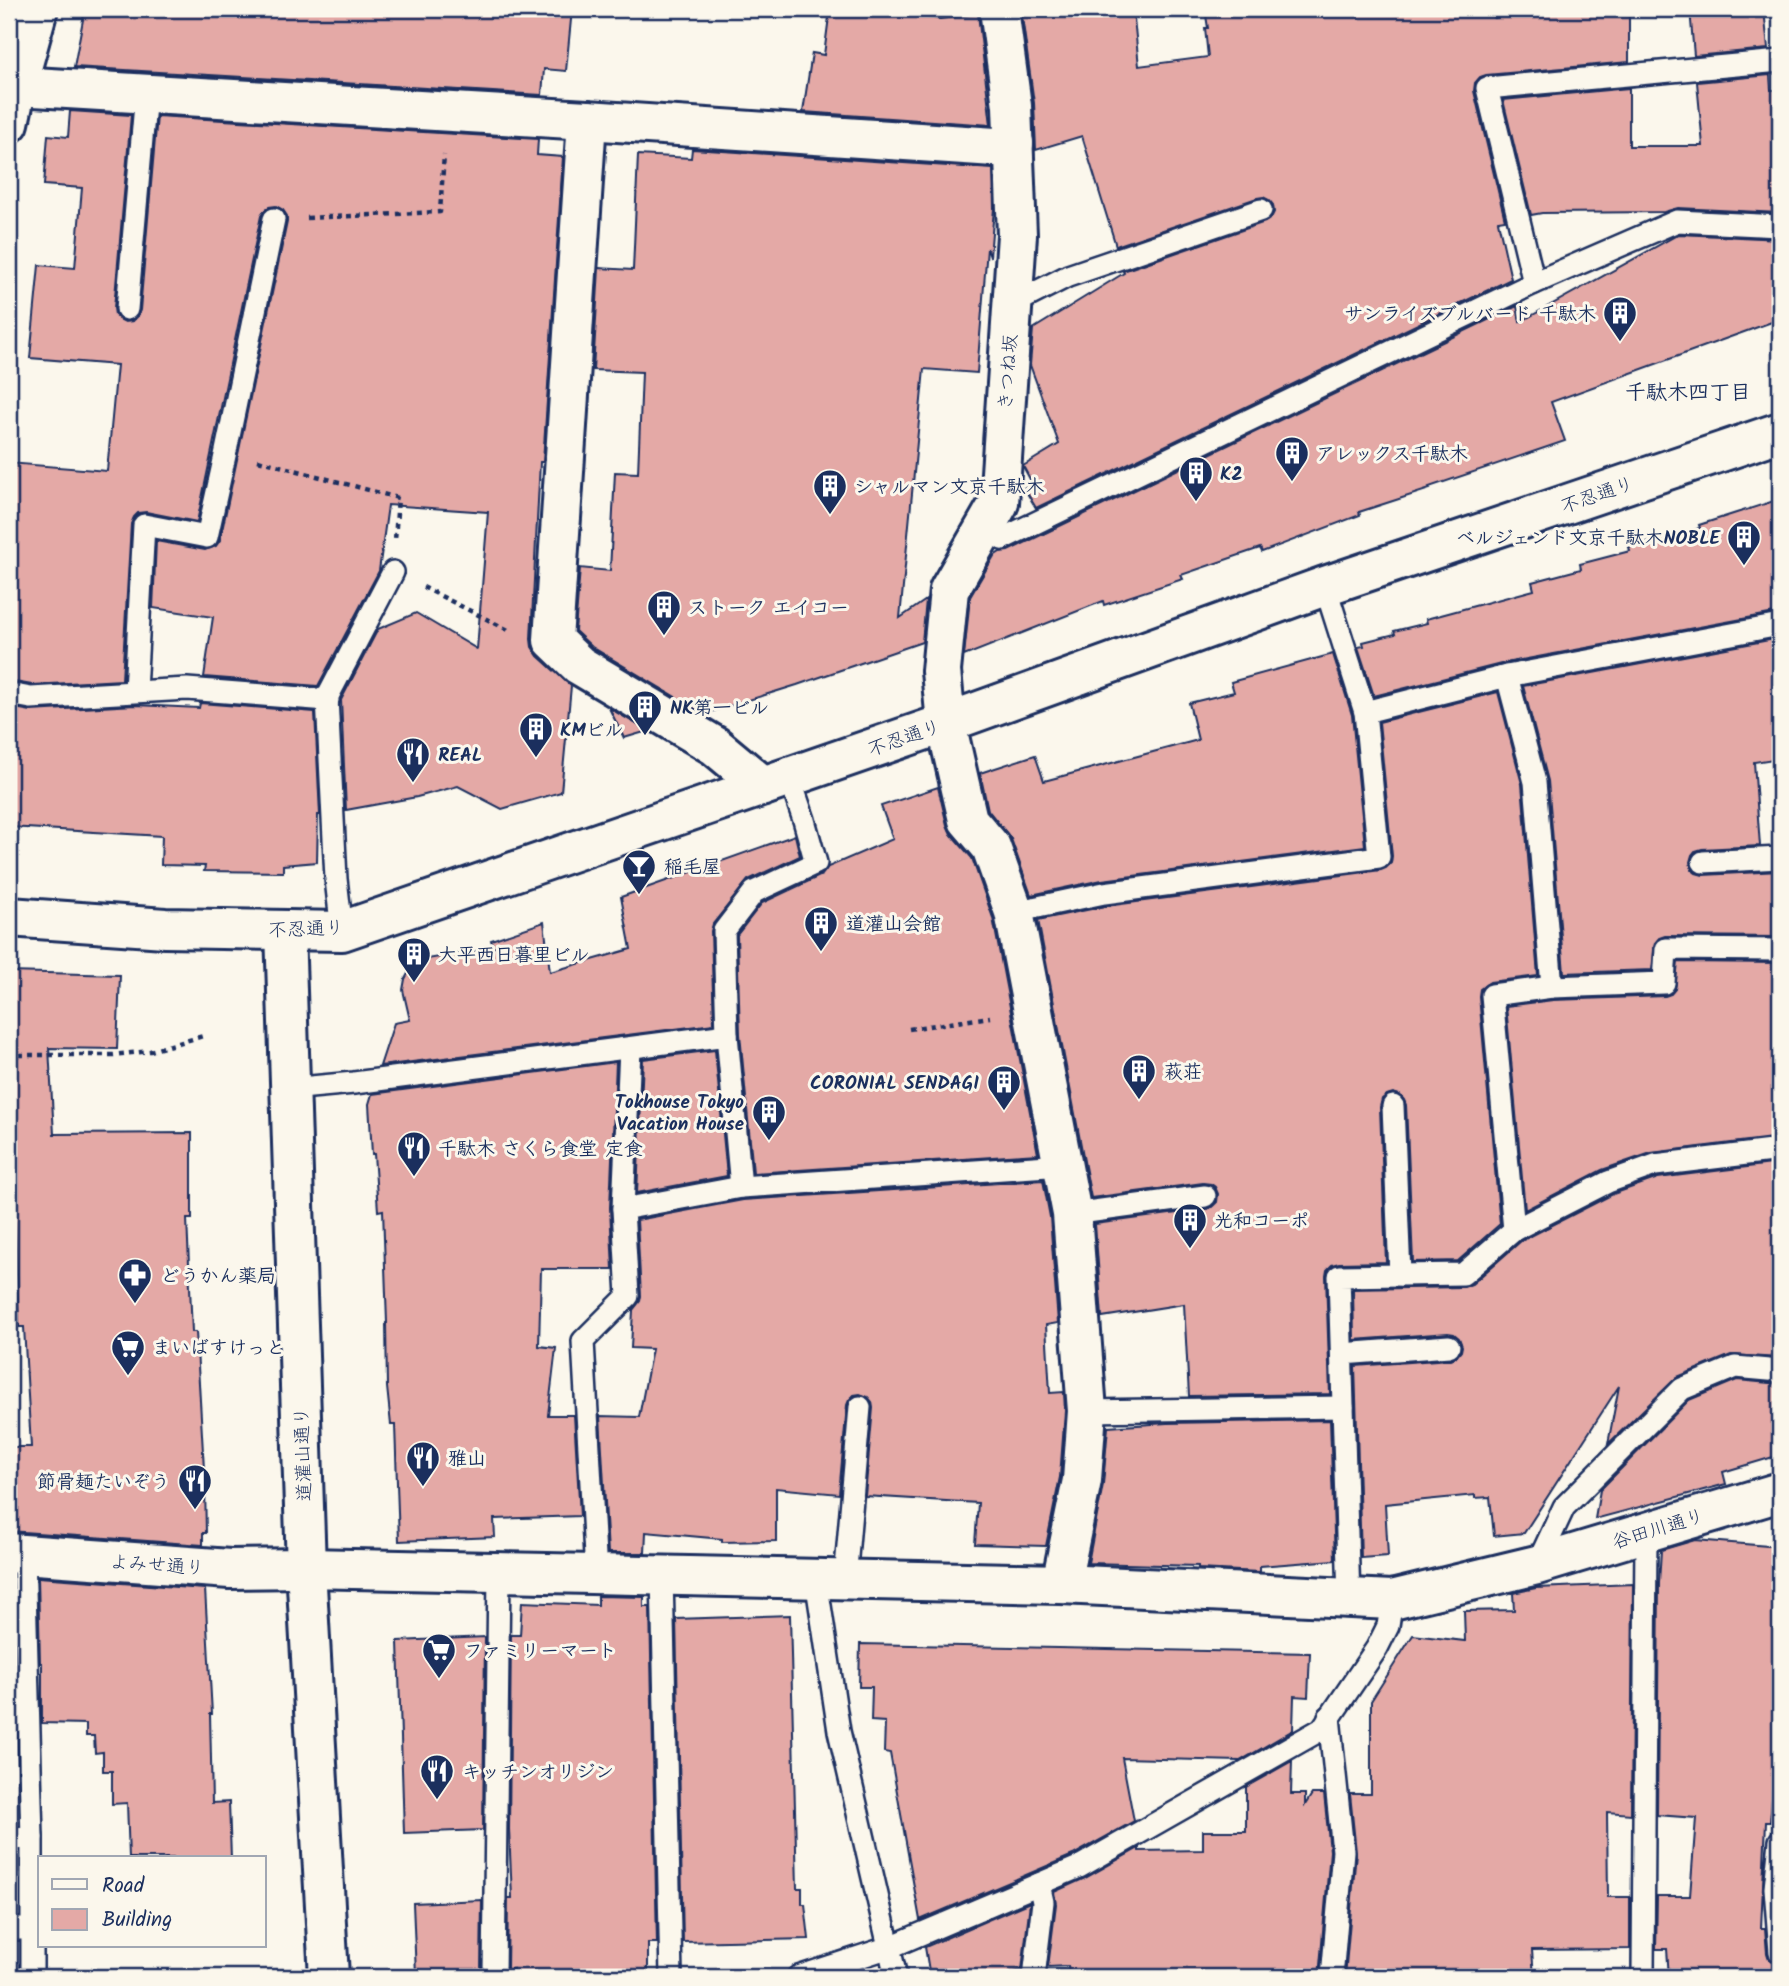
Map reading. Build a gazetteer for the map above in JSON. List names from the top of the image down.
{
  "streets": {
    "street": [
      "きつね坂",
      "不忍通り",
      "道灌山通り",
      "谷田川通り",
      "よみせ通り"
    ]
  },
  "crossings": [
    ["きつね坂", "不忍通り"],
    ["きつね坂", "谷田川通り"],
    ["不忍通り", "道灌山通り"],
    ["道灌山通り", "よみせ通り"],
    ["谷田川通り", "よみせ通り"]
  ],
  "districts": ["千駄木四丁目"],
  "places": {
    "building": [
      "サンライズブルバード 千駄木",
      "アレックス千駄木",
      "K2",
      "シャルマン文京千駄木",
      "ベルジェンド文京千駄木NOBLE",
      "ストーク エイコー",
      "NK第一ビル",
      "KMビル",
      "道灌山会館",
      "大平西日暮里ビル",
      "萩荘",
      "CORONIAL SENDAGI",
      "Tokhouse Tokyo Vacation House",
      "光和コーポ"
    ],
    "restaurant": [
      "REAL",
      "千駄木 さくら食堂 定食",
      "雅山",
      "節骨麺たいぞう",
      "キッチンオリジン"
    ],
    "bar": ["稲毛屋"],
    "pharmacy": ["どうかん薬局"],
    "supermarket": ["まいばすけっと", "ファミリーマート"]
  },
  "legend": ["Road", "Building"]
}
